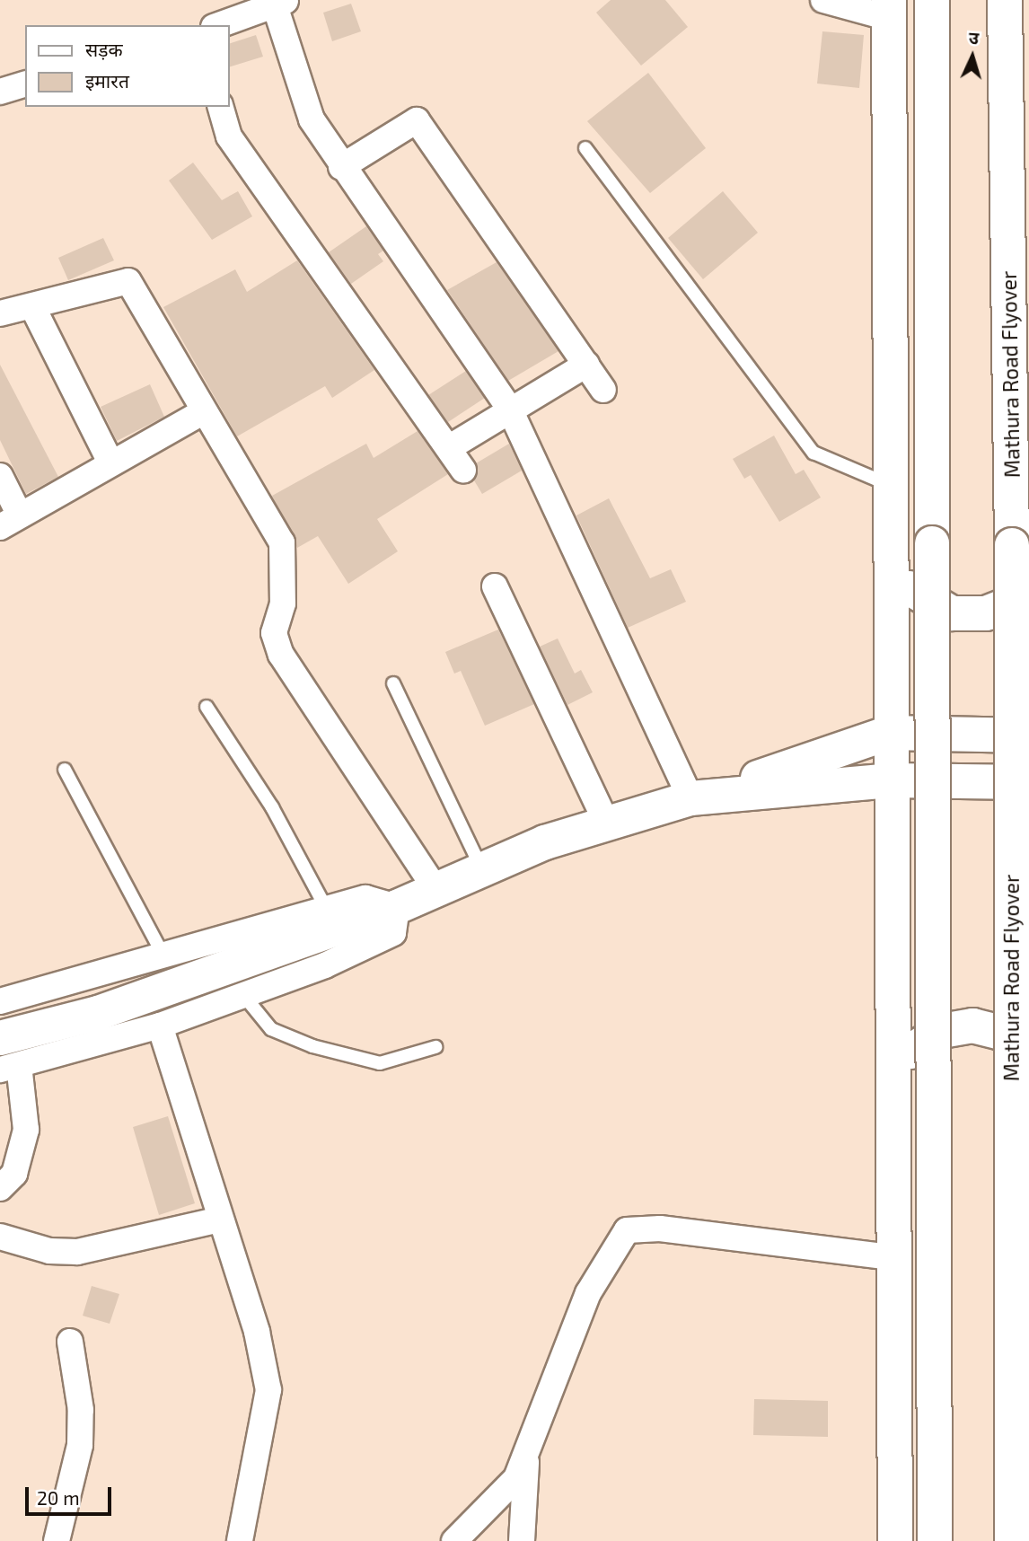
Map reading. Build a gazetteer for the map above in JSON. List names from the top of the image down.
{
  "streets": {
    "main road": ["Mathura Road Flyover"]
  },
  "legend": ["सड़क", "इमारत"],
  "scale_bar": "20 m",
  "north": "top"
}
